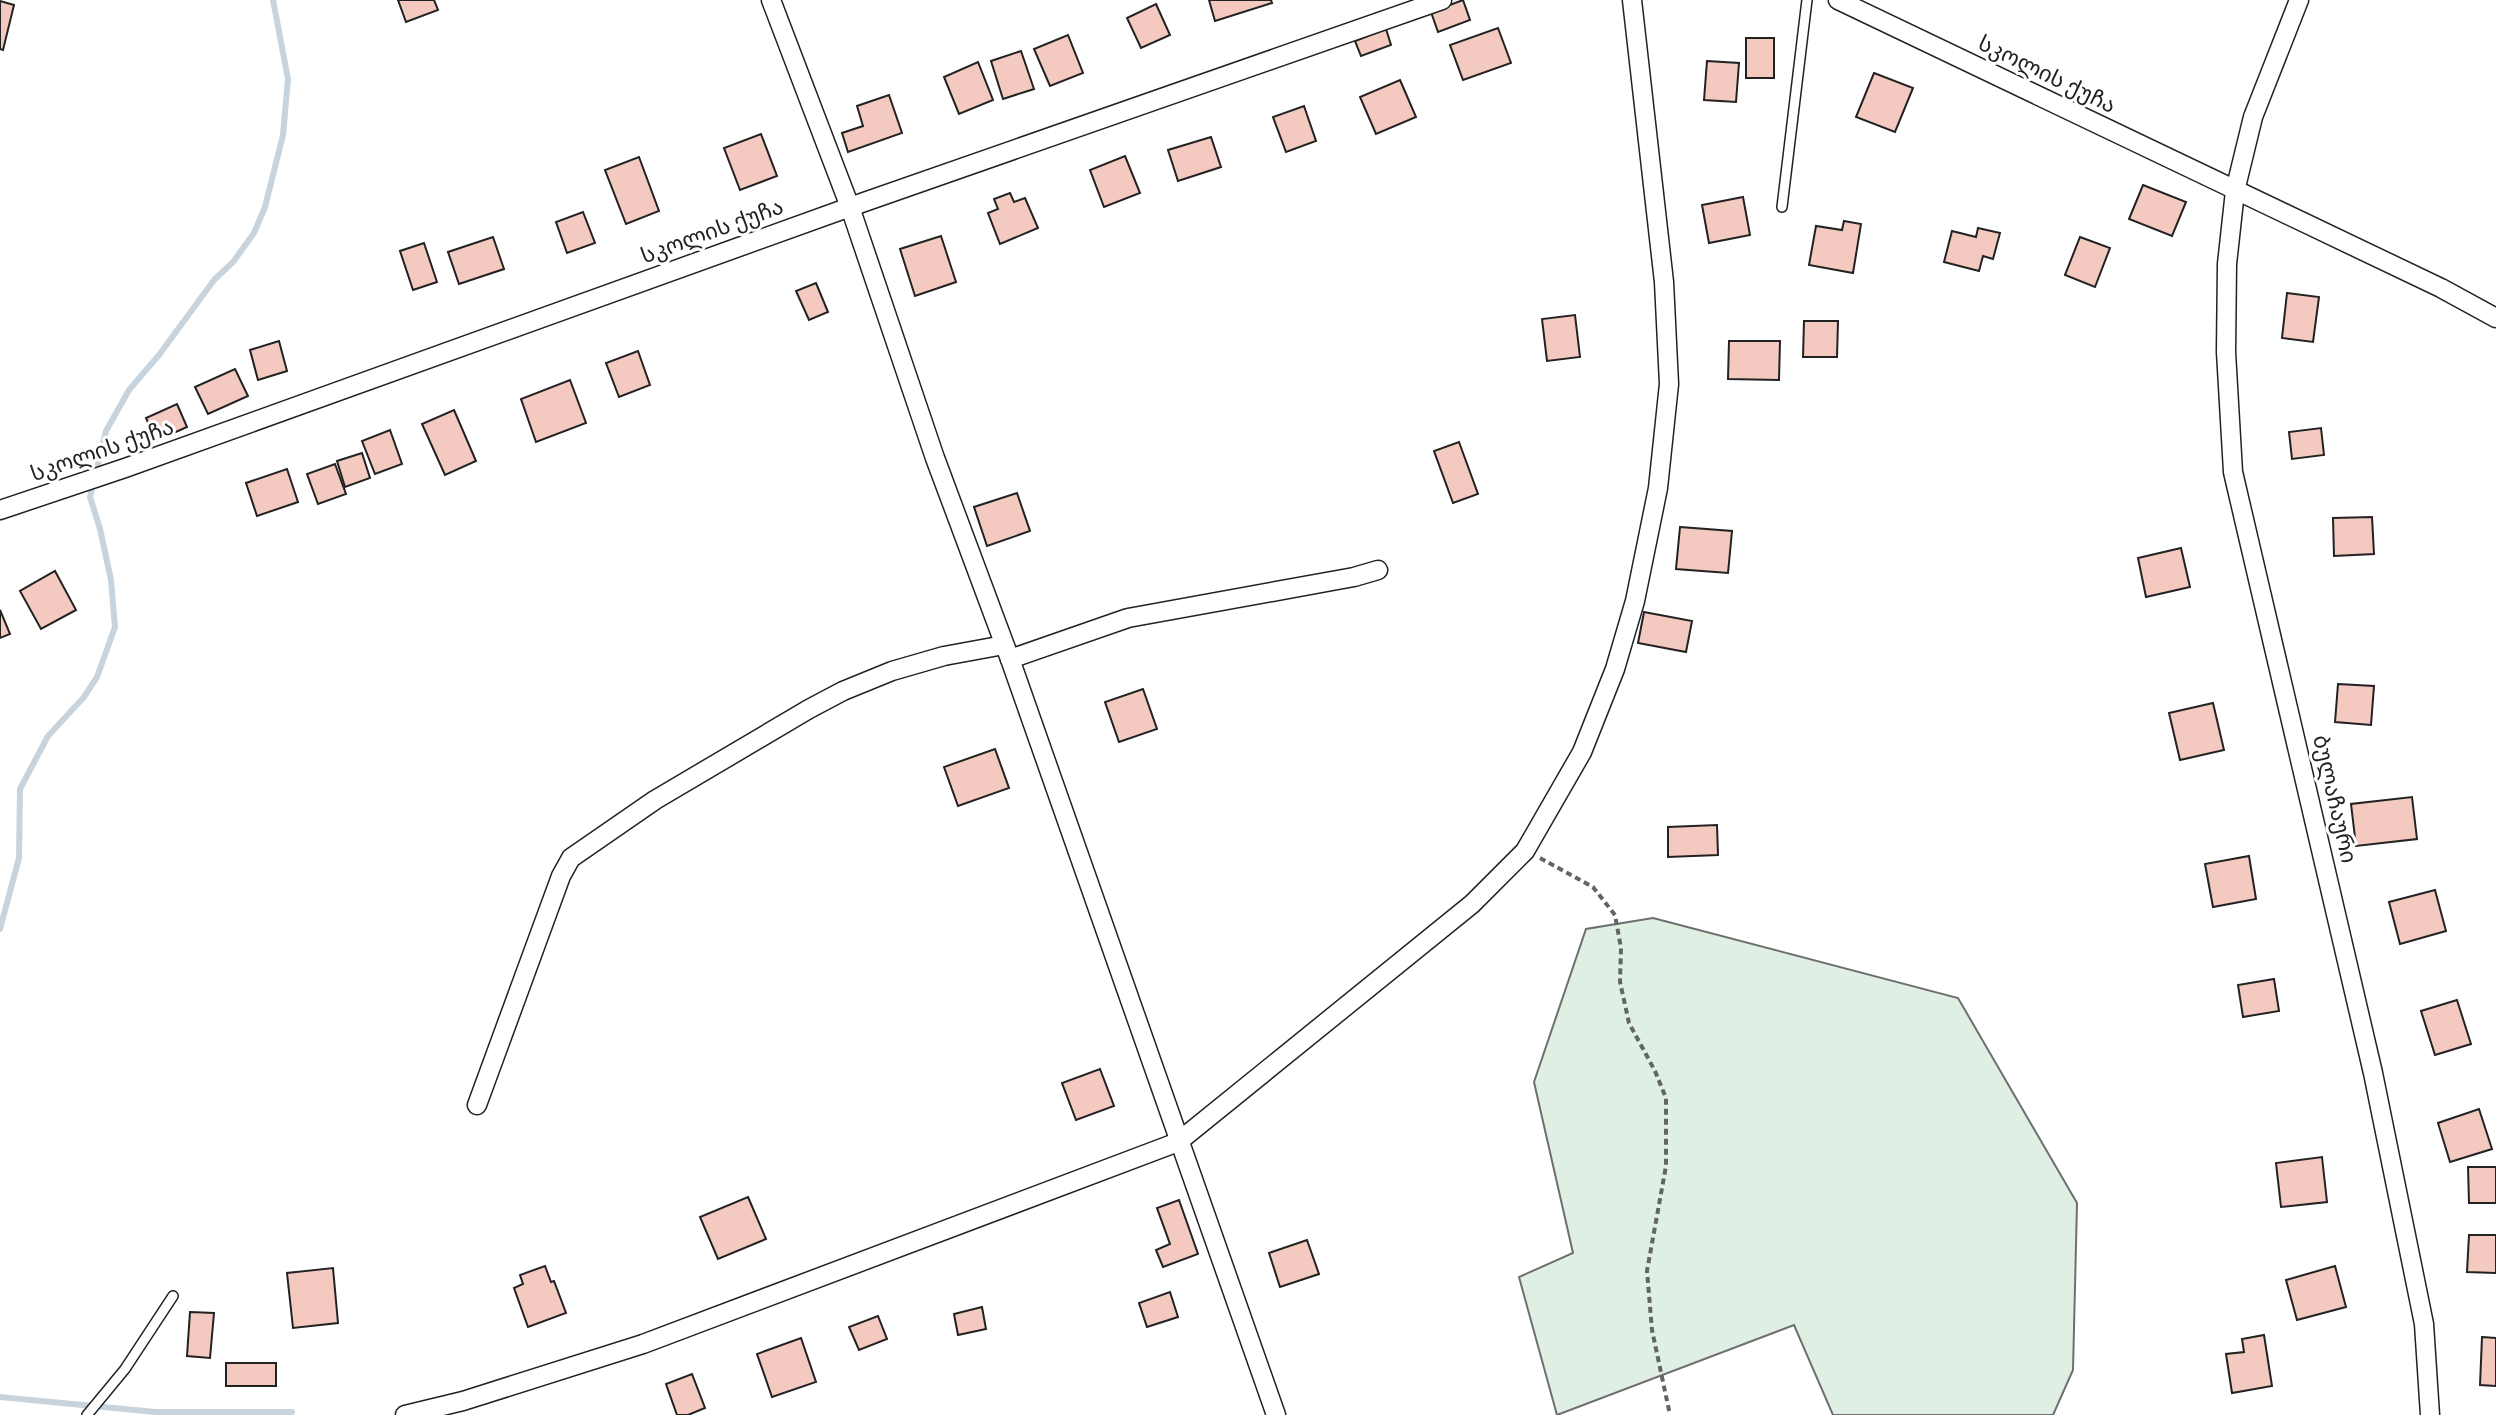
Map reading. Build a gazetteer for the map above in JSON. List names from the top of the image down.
{
  "streets": {
    "street": ["სკოლის ქუჩა", "ბულაჩაური"]
  },
  "crossings": [
    ["სკოლის ქუჩა", "ბულაჩაური"]
  ]
}
